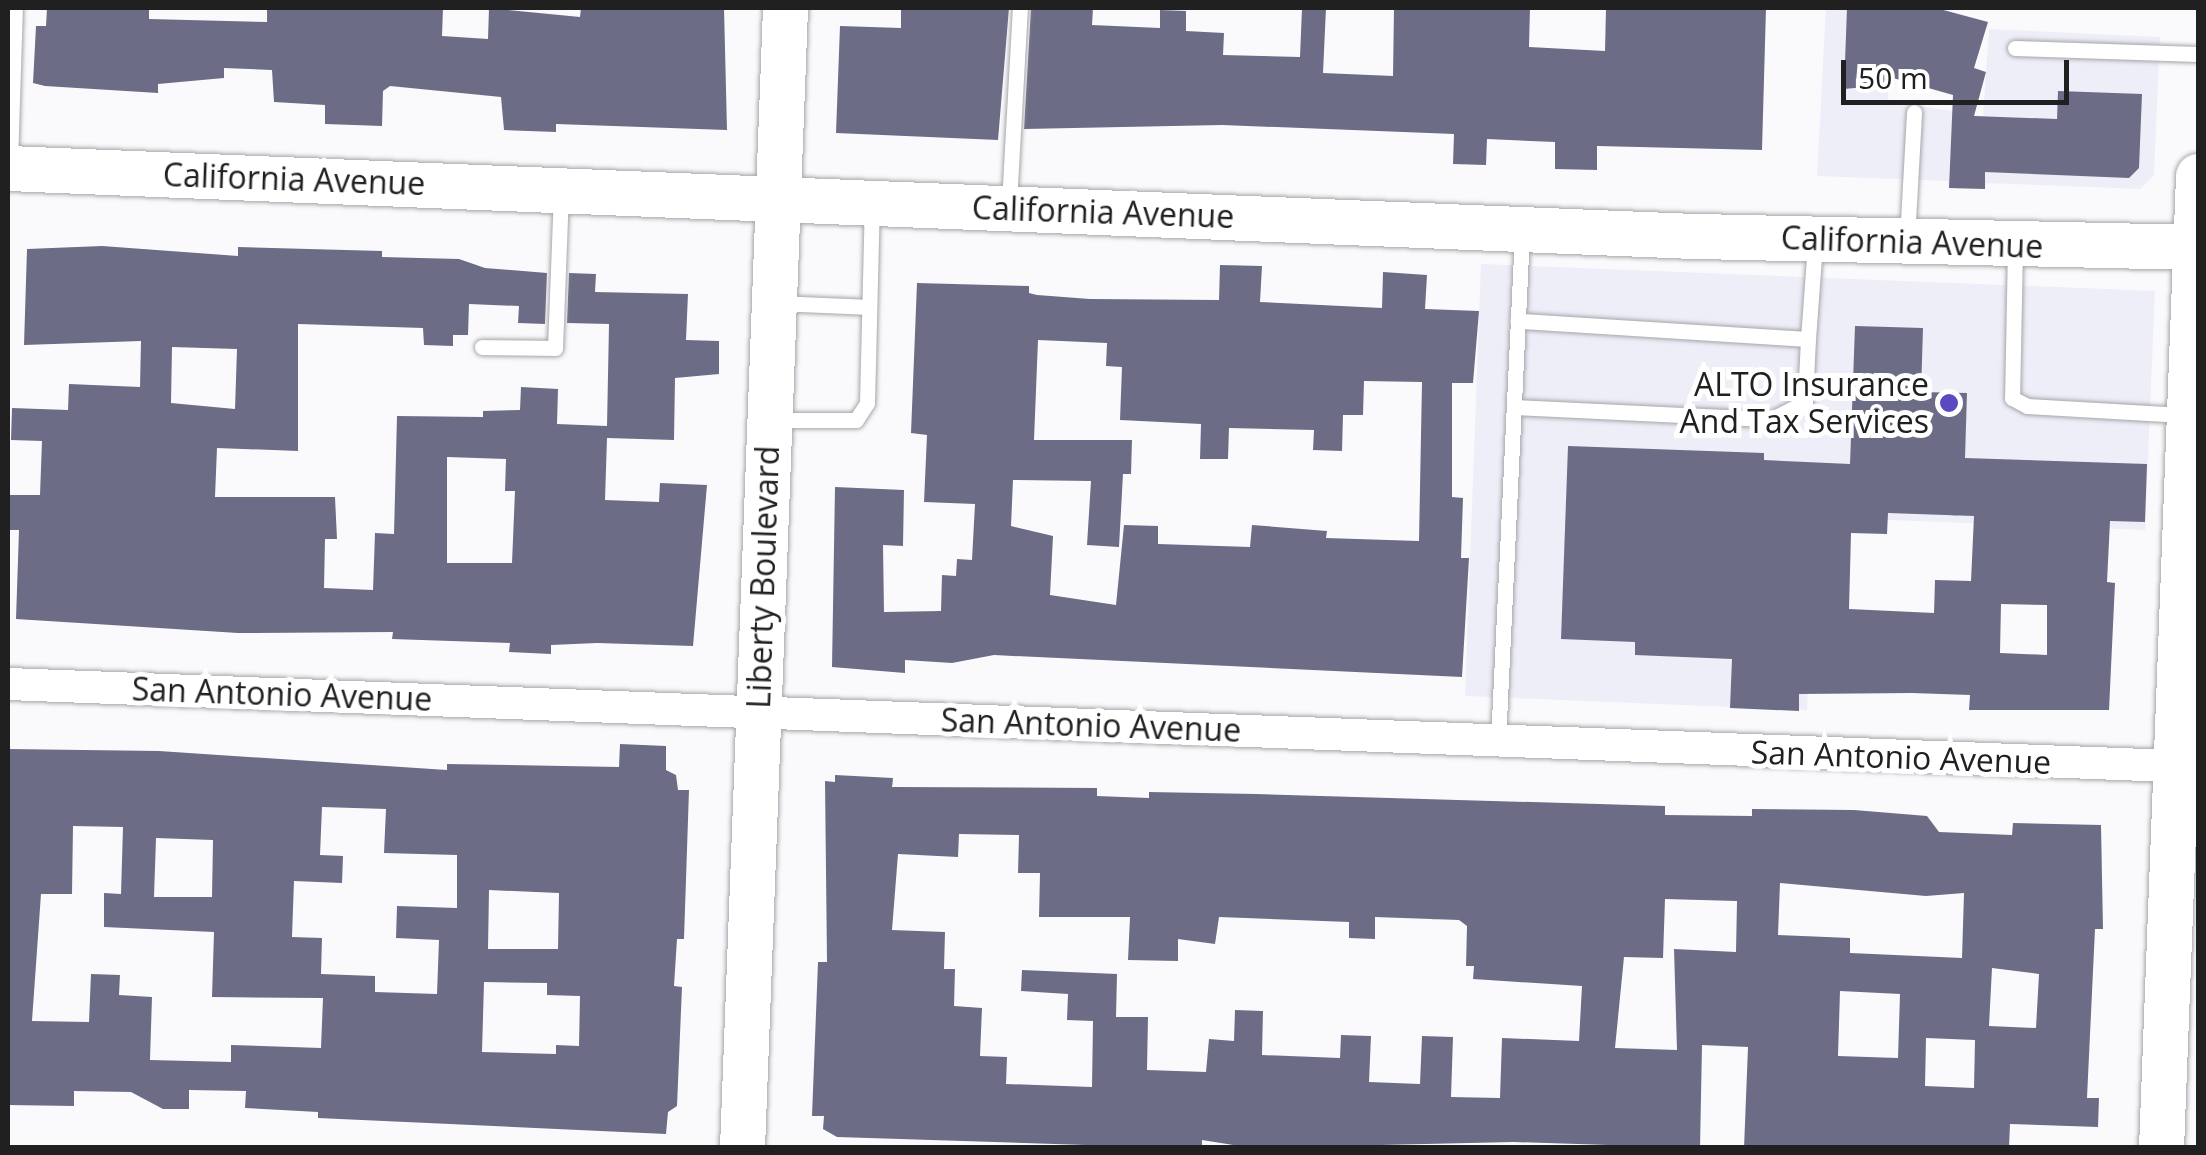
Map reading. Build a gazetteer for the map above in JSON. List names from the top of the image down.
{
  "streets": {
    "main road": ["California Avenue", "Liberty Boulevard"],
    "street": ["San Antonio Avenue"]
  },
  "crossings": [
    ["California Avenue", "Liberty Boulevard"],
    ["Liberty Boulevard", "San Antonio Avenue"]
  ],
  "places": ["ALTO Insurance And Tax Services"],
  "scale_bar": "50 m"
}
